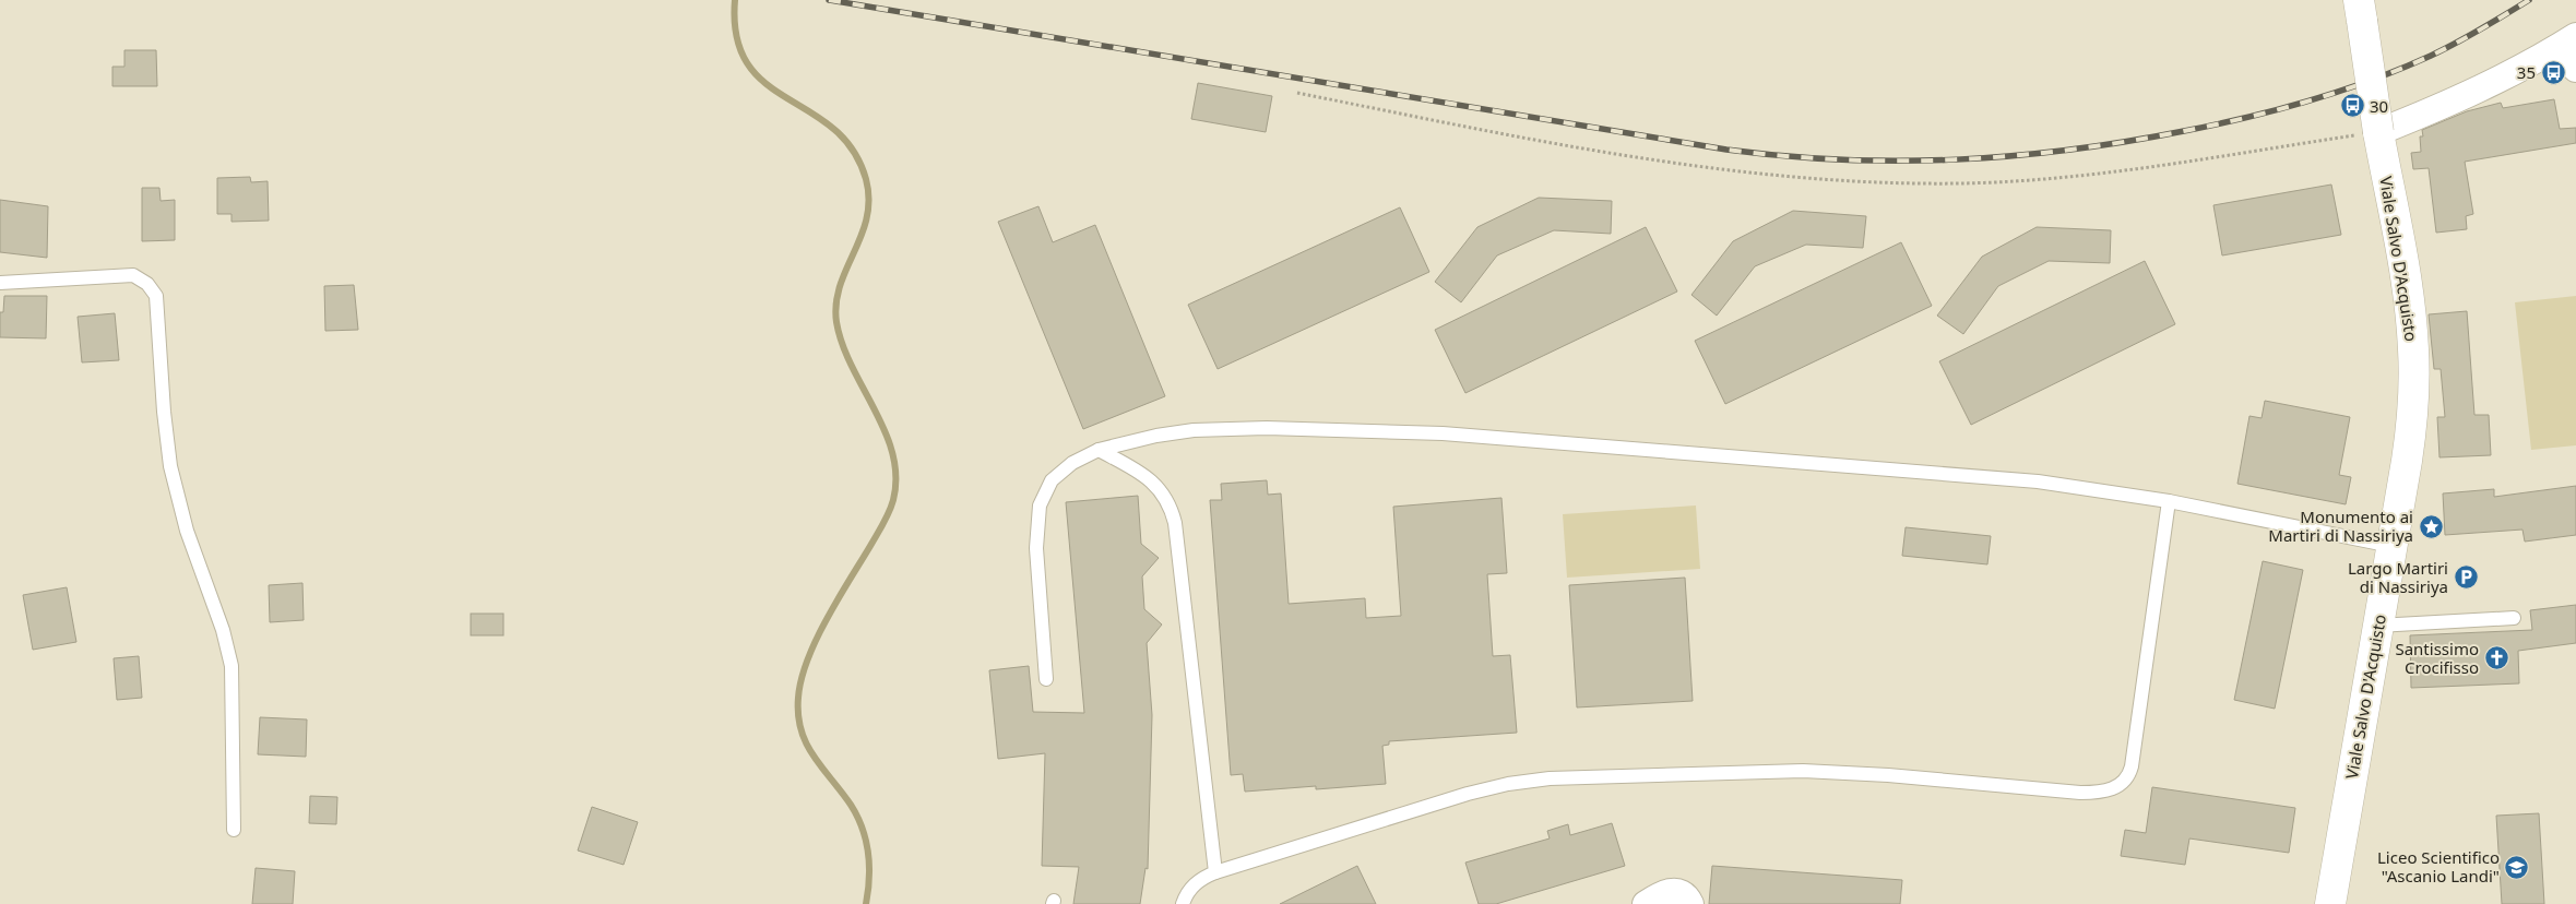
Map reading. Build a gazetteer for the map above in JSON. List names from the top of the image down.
{
  "streets": {
    "main road": ["Viale Salvo D'Acquisto"]
  },
  "places": {
    "bus stop": ["35", "30"],
    "place": ["Monumento ai Martiri di Nassiriya"],
    "parking": ["Largo Martiri di Nassiriya"],
    "church": ["Santissimo Crocifisso"],
    "school or university": ["Liceo Scientifico \"Ascanio Landi\""]
  }
}
